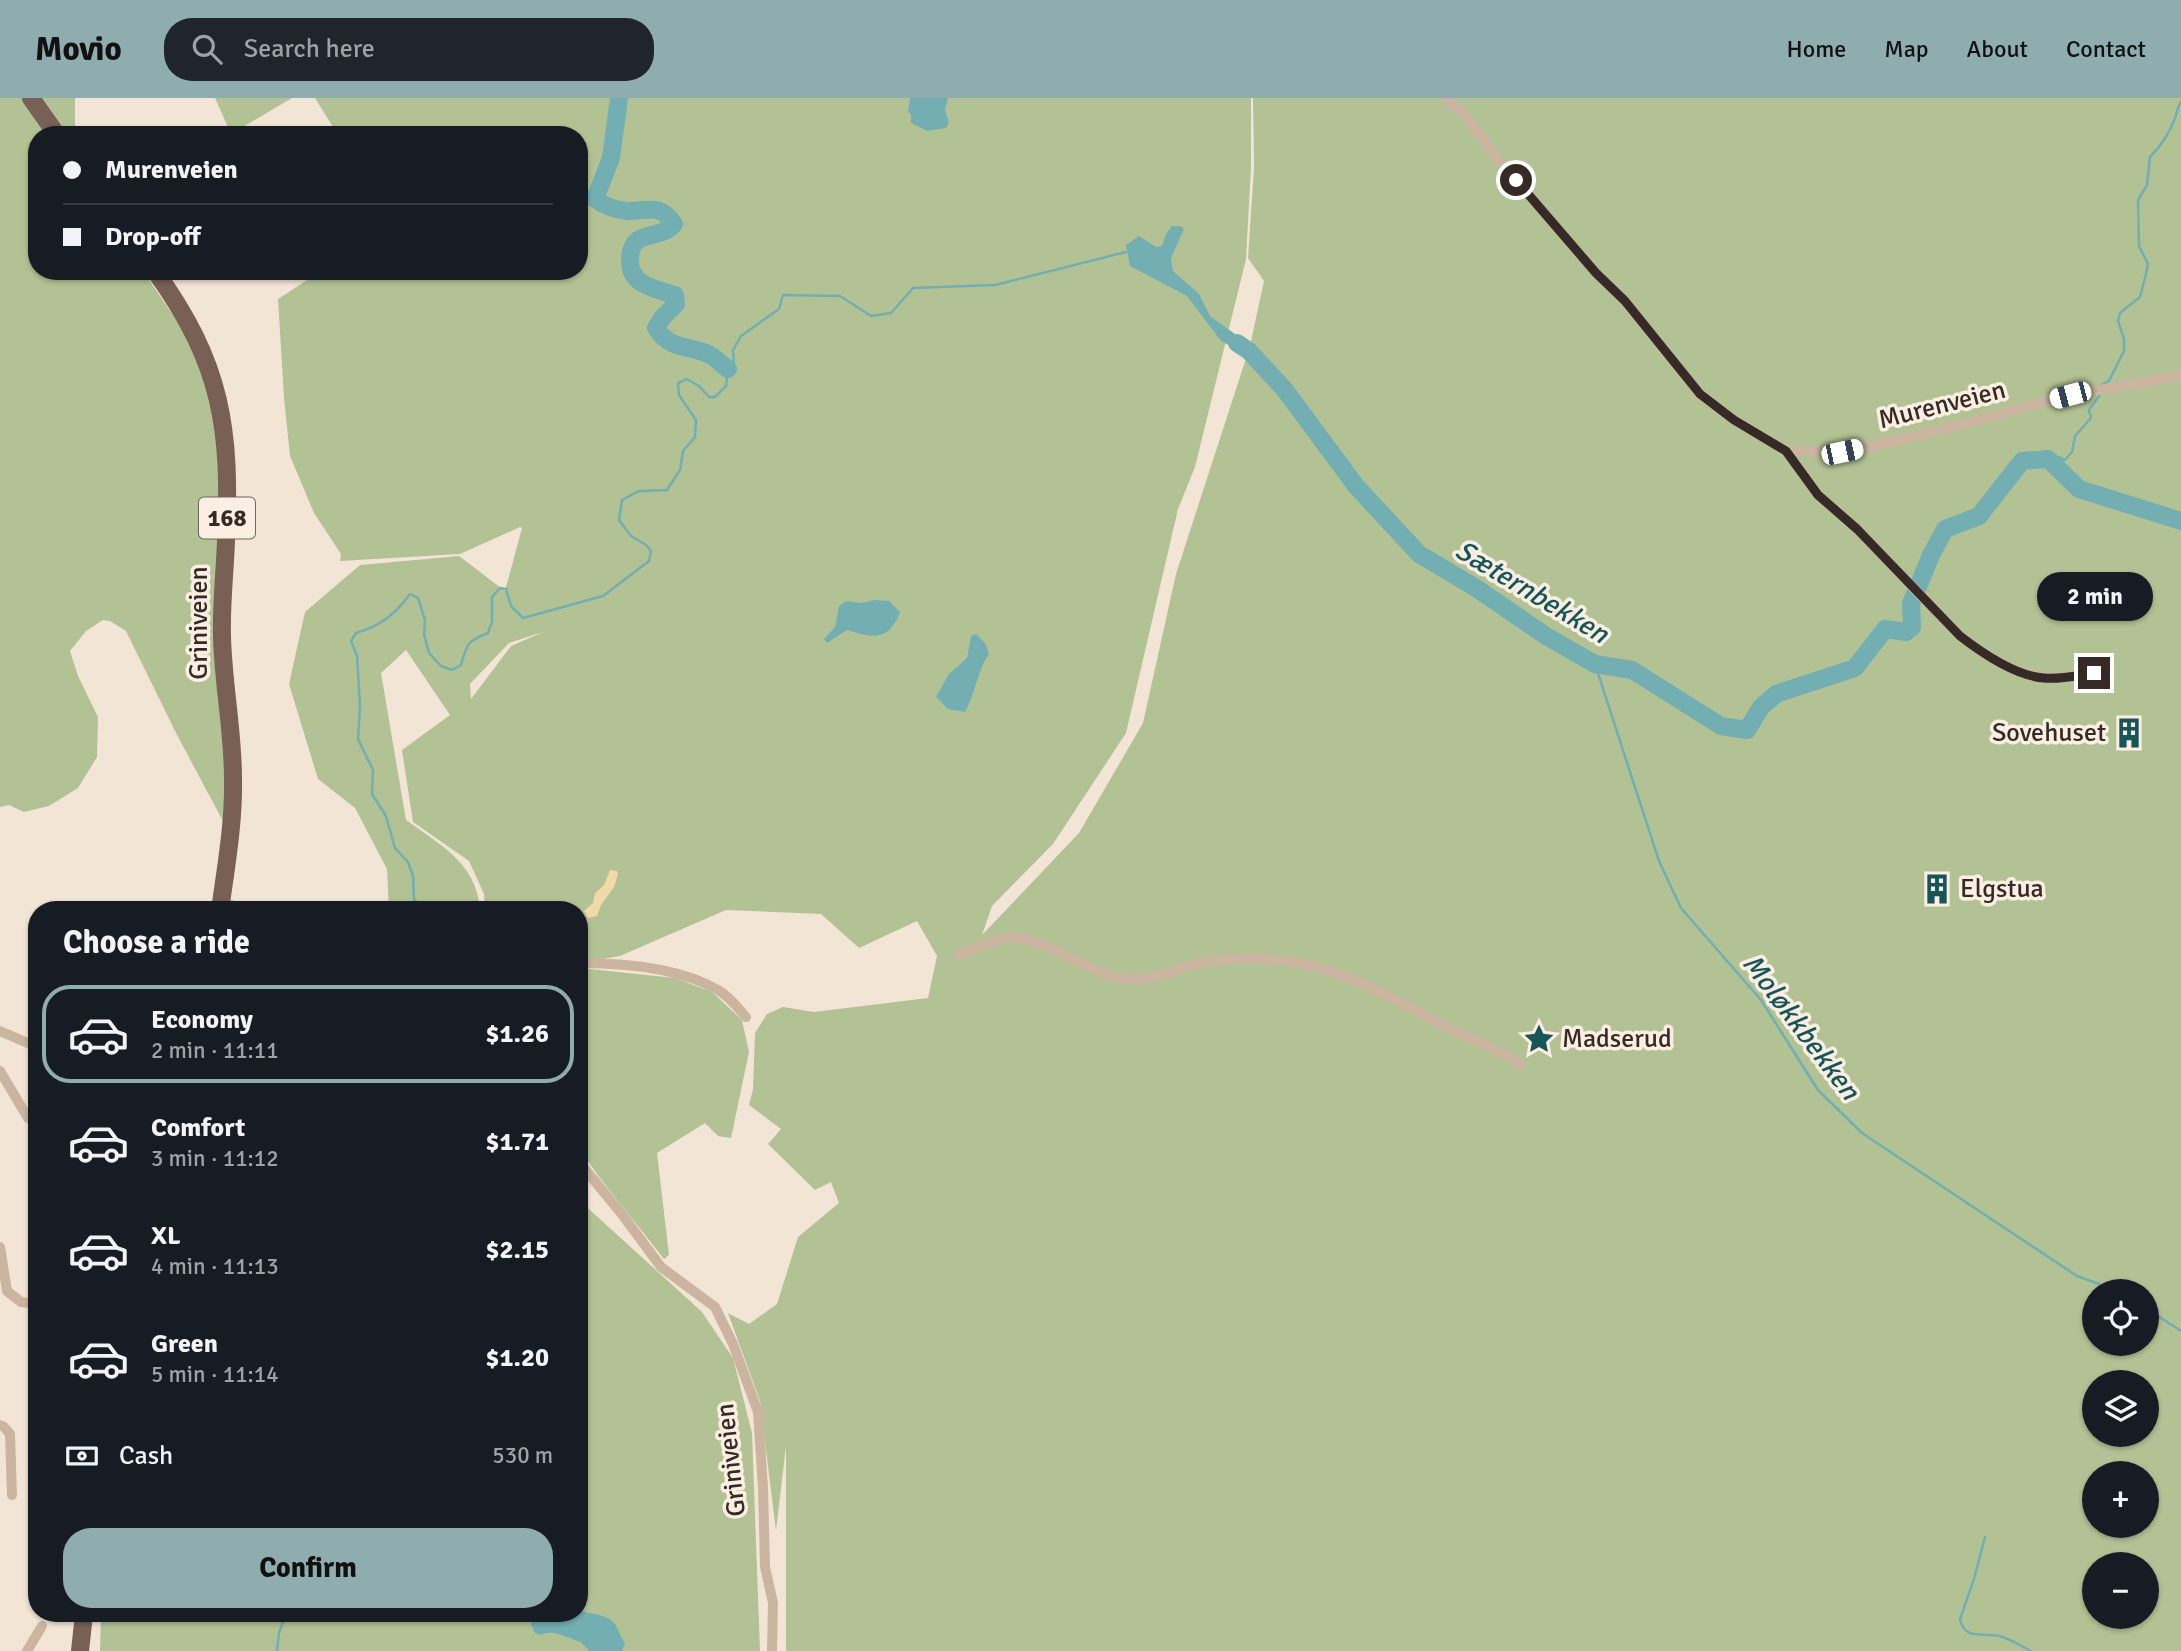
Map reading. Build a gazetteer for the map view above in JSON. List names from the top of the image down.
{
  "streets": {
    "main road": ["168", "Griniveien"],
    "street": ["Murenveien"]
  },
  "water": ["Sæternbekken", "Moløkkbekken"],
  "places": {
    "building": ["Sovehuset", "Elgstua"],
    "place": ["Madserud"]
  },
  "page": {
    "header": "Movio",
    "search": "Search here",
    "nav": [
      "Home",
      "Map",
      "About",
      "Contact"
    ],
    "banner": ["Murenveien", "Drop-off"],
    "bubble": "2 min",
    "heading": "Choose a ride",
    "list": [
      {
        "name": "Economy",
        "note": "2 min · 11:11",
        "value": "$1.26"
      },
      {
        "name": "Comfort",
        "note": "3 min · 11:12",
        "value": "$1.71"
      },
      {
        "name": "XL",
        "note": "4 min · 11:13",
        "value": "$2.15"
      },
      {
        "name": "Green",
        "note": "5 min · 11:14",
        "value": "$1.20"
      }
    ],
    "map_buttons": ["+", "−"],
    "pay": ["Cash", "530 m"],
    "buttons": "Confirm"
  }
}
